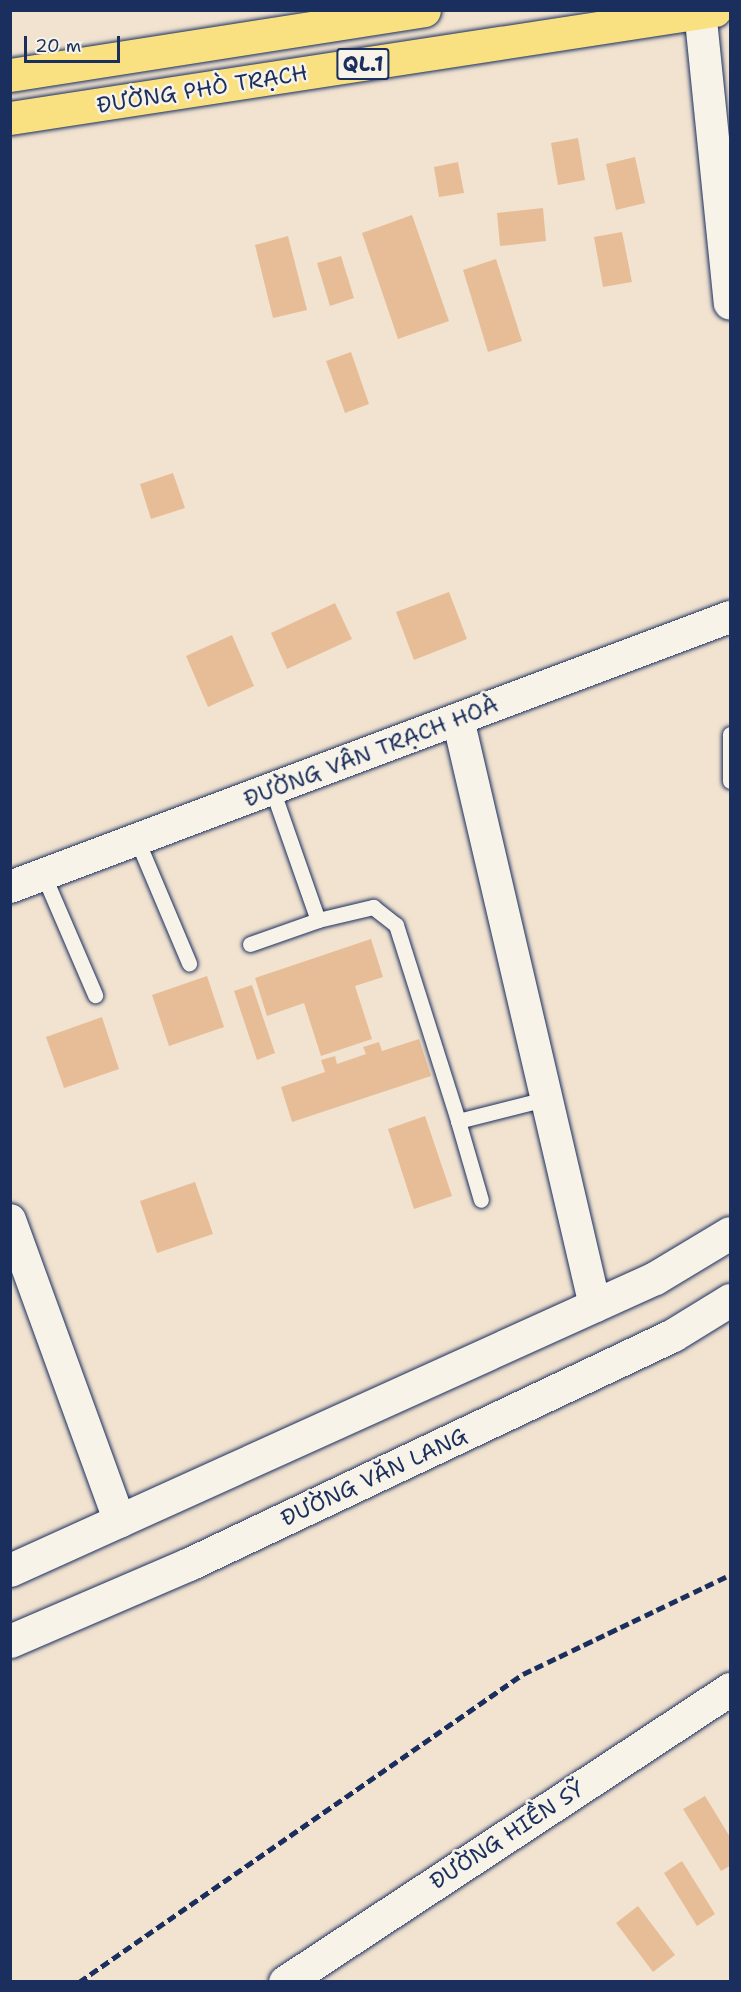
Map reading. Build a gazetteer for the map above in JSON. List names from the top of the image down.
{
  "streets": {
    "highway": ["QL.1", "ĐƯỜNG PHÒ TRẠCH"],
    "street": ["ĐƯỜNG VÂN TRẠCH HOÀ", "ĐƯỜNG VĂN LANG", "ĐƯỜNG HIỀN SỸ"]
  },
  "scale_bar": "20 m"
}
